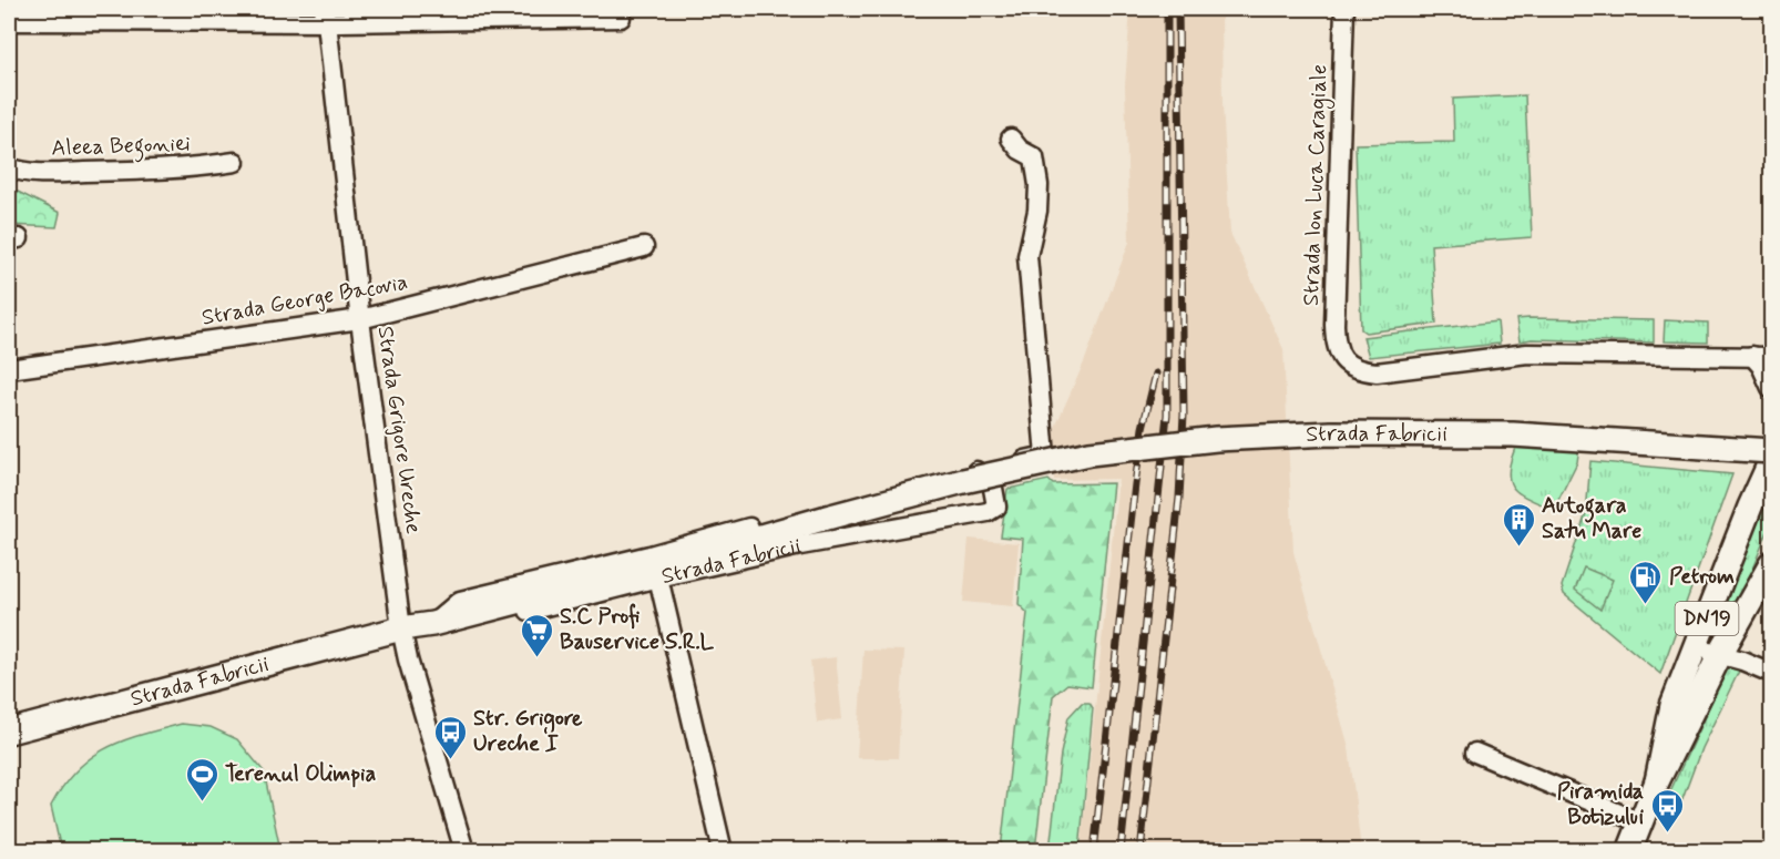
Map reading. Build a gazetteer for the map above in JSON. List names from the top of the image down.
{
  "streets": {
    "main road": ["Strada Fabricii", "DN19"],
    "street": [
      "Aleea Begoniei",
      "Strada Ion Luca Caragiale",
      "Strada George Bacovia",
      "Strada Grigore Ureche"
    ]
  },
  "crossings": [
    ["Strada George Bacovia", "Strada Grigore Ureche"],
    ["Strada Grigore Ureche", "Strada Fabricii"]
  ],
  "places": {
    "building": ["Autogara Satu Mare"],
    "fuel station": ["Petrom"],
    "supermarket": ["S.C Profi Bauservice S.R.L"],
    "bus stop": ["Str. Grigore Ureche I", "Piramida Botizului"],
    "sports": ["Terenul Olimpia"]
  }
}
